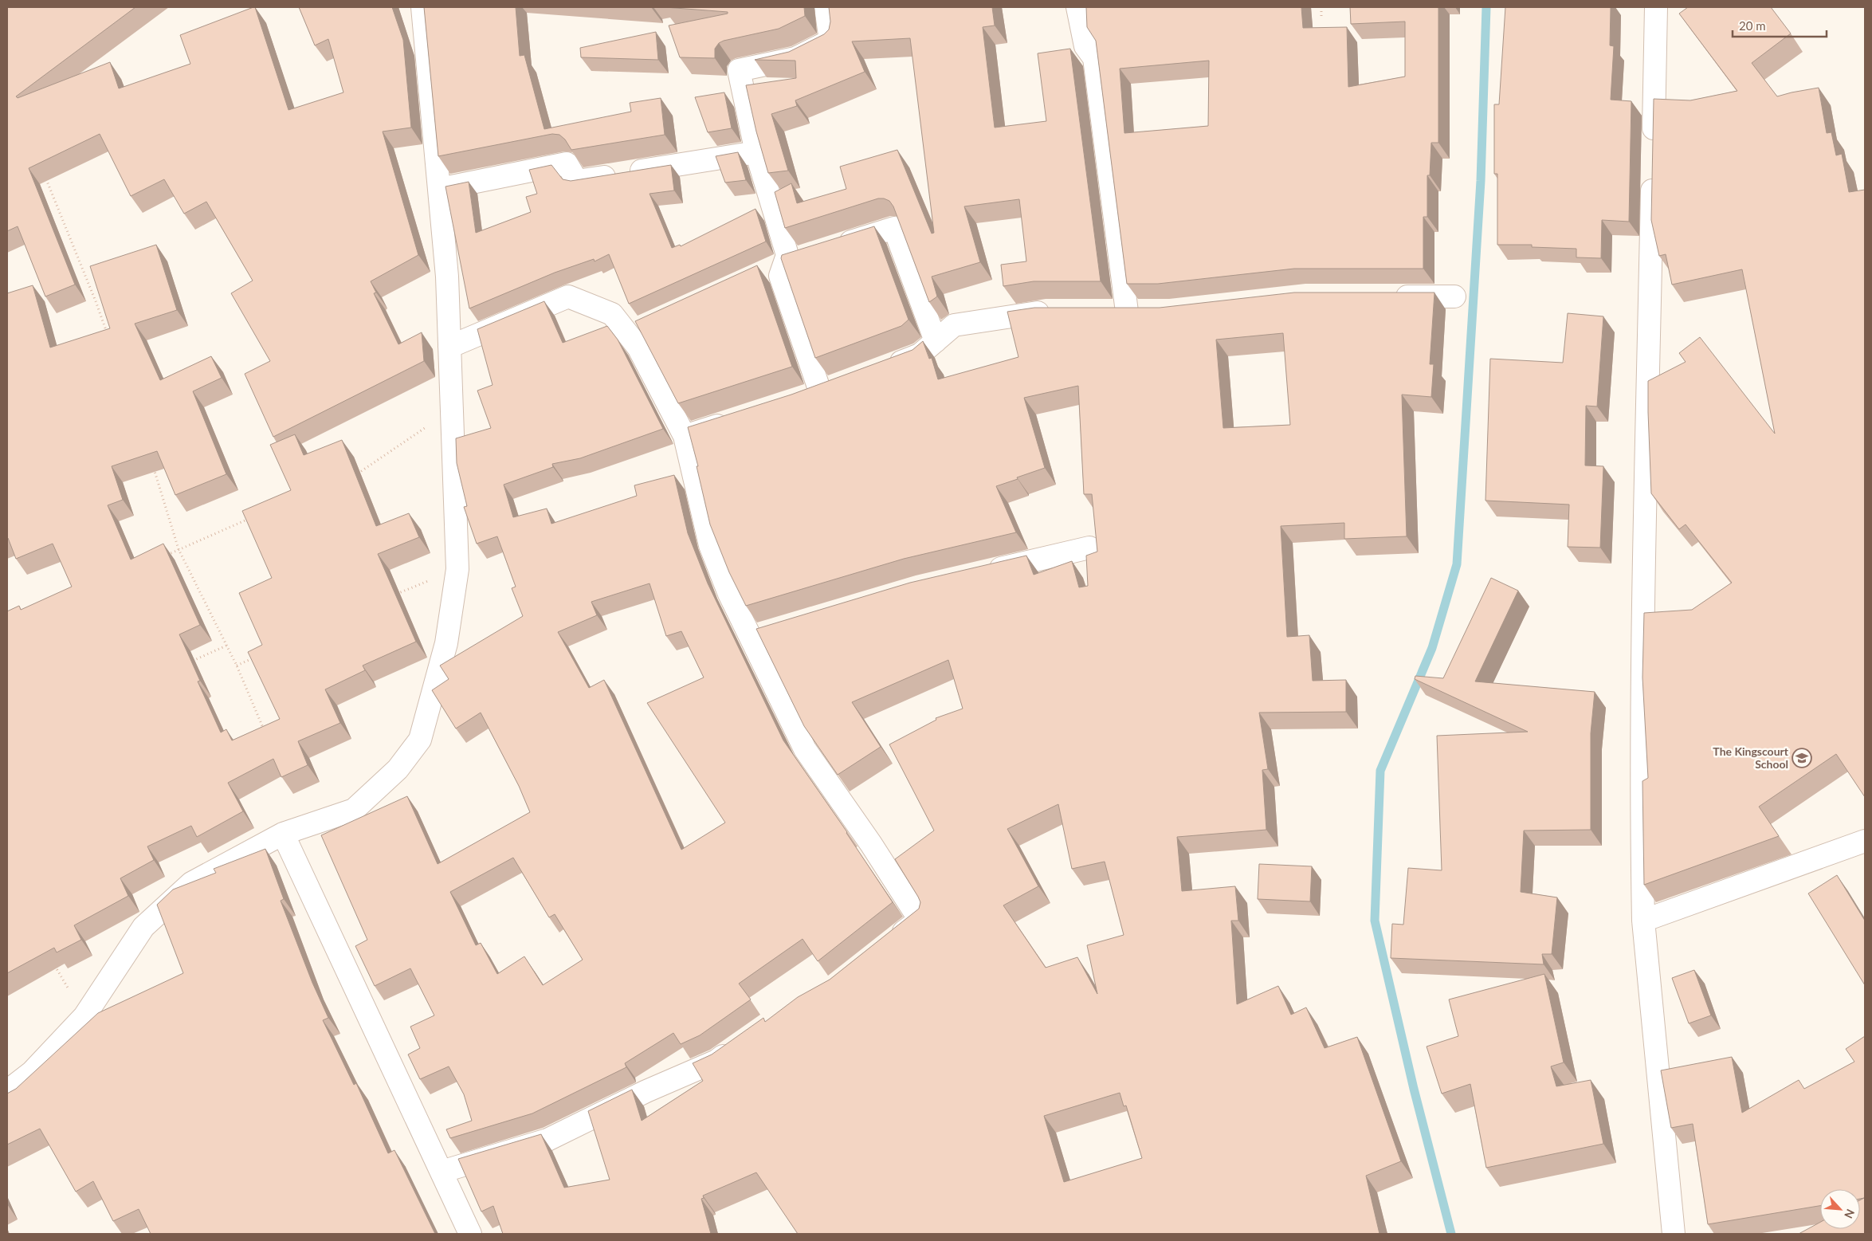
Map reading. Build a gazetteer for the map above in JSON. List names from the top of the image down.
{
  "places": {
    "school or university": ["The Kingscourt School"]
  },
  "scale_bar": "20 m",
  "north": "bottom right"
}
